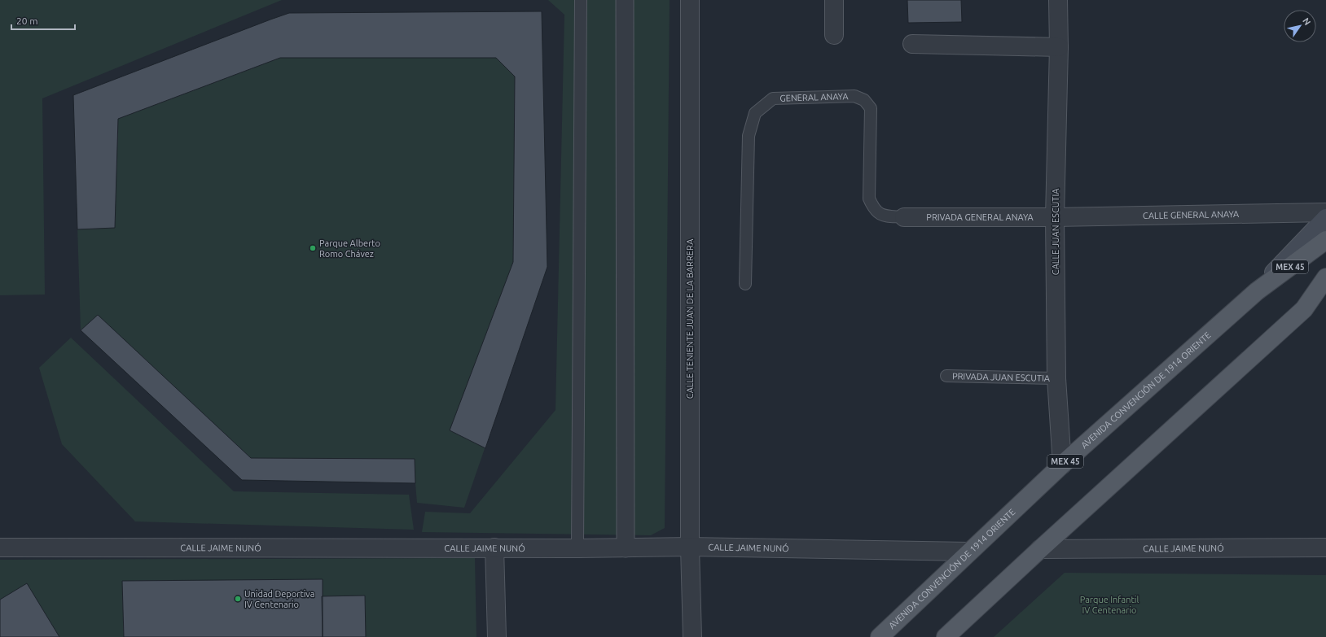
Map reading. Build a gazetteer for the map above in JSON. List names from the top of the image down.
{
  "streets": {
    "main road": ["MEX 45", "AVENIDA CONVENCIÓN DE 1914 ORIENTE"],
    "street": [
      "CALLE GENERAL ANAYA",
      "PRIVADA GENERAL ANAYA",
      "CALLE JUAN ESCUTIA",
      "CALLE TENIENTE JUAN DE LA BARRERA",
      "CALLE JAIME NUNÓ"
    ],
    "lane": ["GENERAL ANAYA", "PRIVADA JUAN ESCUTIA"]
  },
  "crossings": [
    ["GENERAL ANAYA", "PRIVADA GENERAL ANAYA"],
    ["CALLE GENERAL ANAYA", "PRIVADA GENERAL ANAYA"],
    ["CALLE GENERAL ANAYA", "CALLE JUAN ESCUTIA"],
    ["PRIVADA GENERAL ANAYA", "CALLE JUAN ESCUTIA"],
    ["CALLE JUAN ESCUTIA", "PRIVADA JUAN ESCUTIA"],
    ["CALLE JUAN ESCUTIA", "AVENIDA CONVENCIÓN DE 1914 ORIENTE"],
    ["CALLE TENIENTE JUAN DE LA BARRERA", "CALLE JAIME NUNÓ"],
    ["AVENIDA CONVENCIÓN DE 1914 ORIENTE", "CALLE JAIME NUNÓ"]
  ],
  "parks": ["Parque Infantil IV Centenario"],
  "places": ["Parque Alberto Romo Chávez", "Unidad Deportiva IV Centenario"],
  "scale_bar": "20 m",
  "north": "top right"
}
